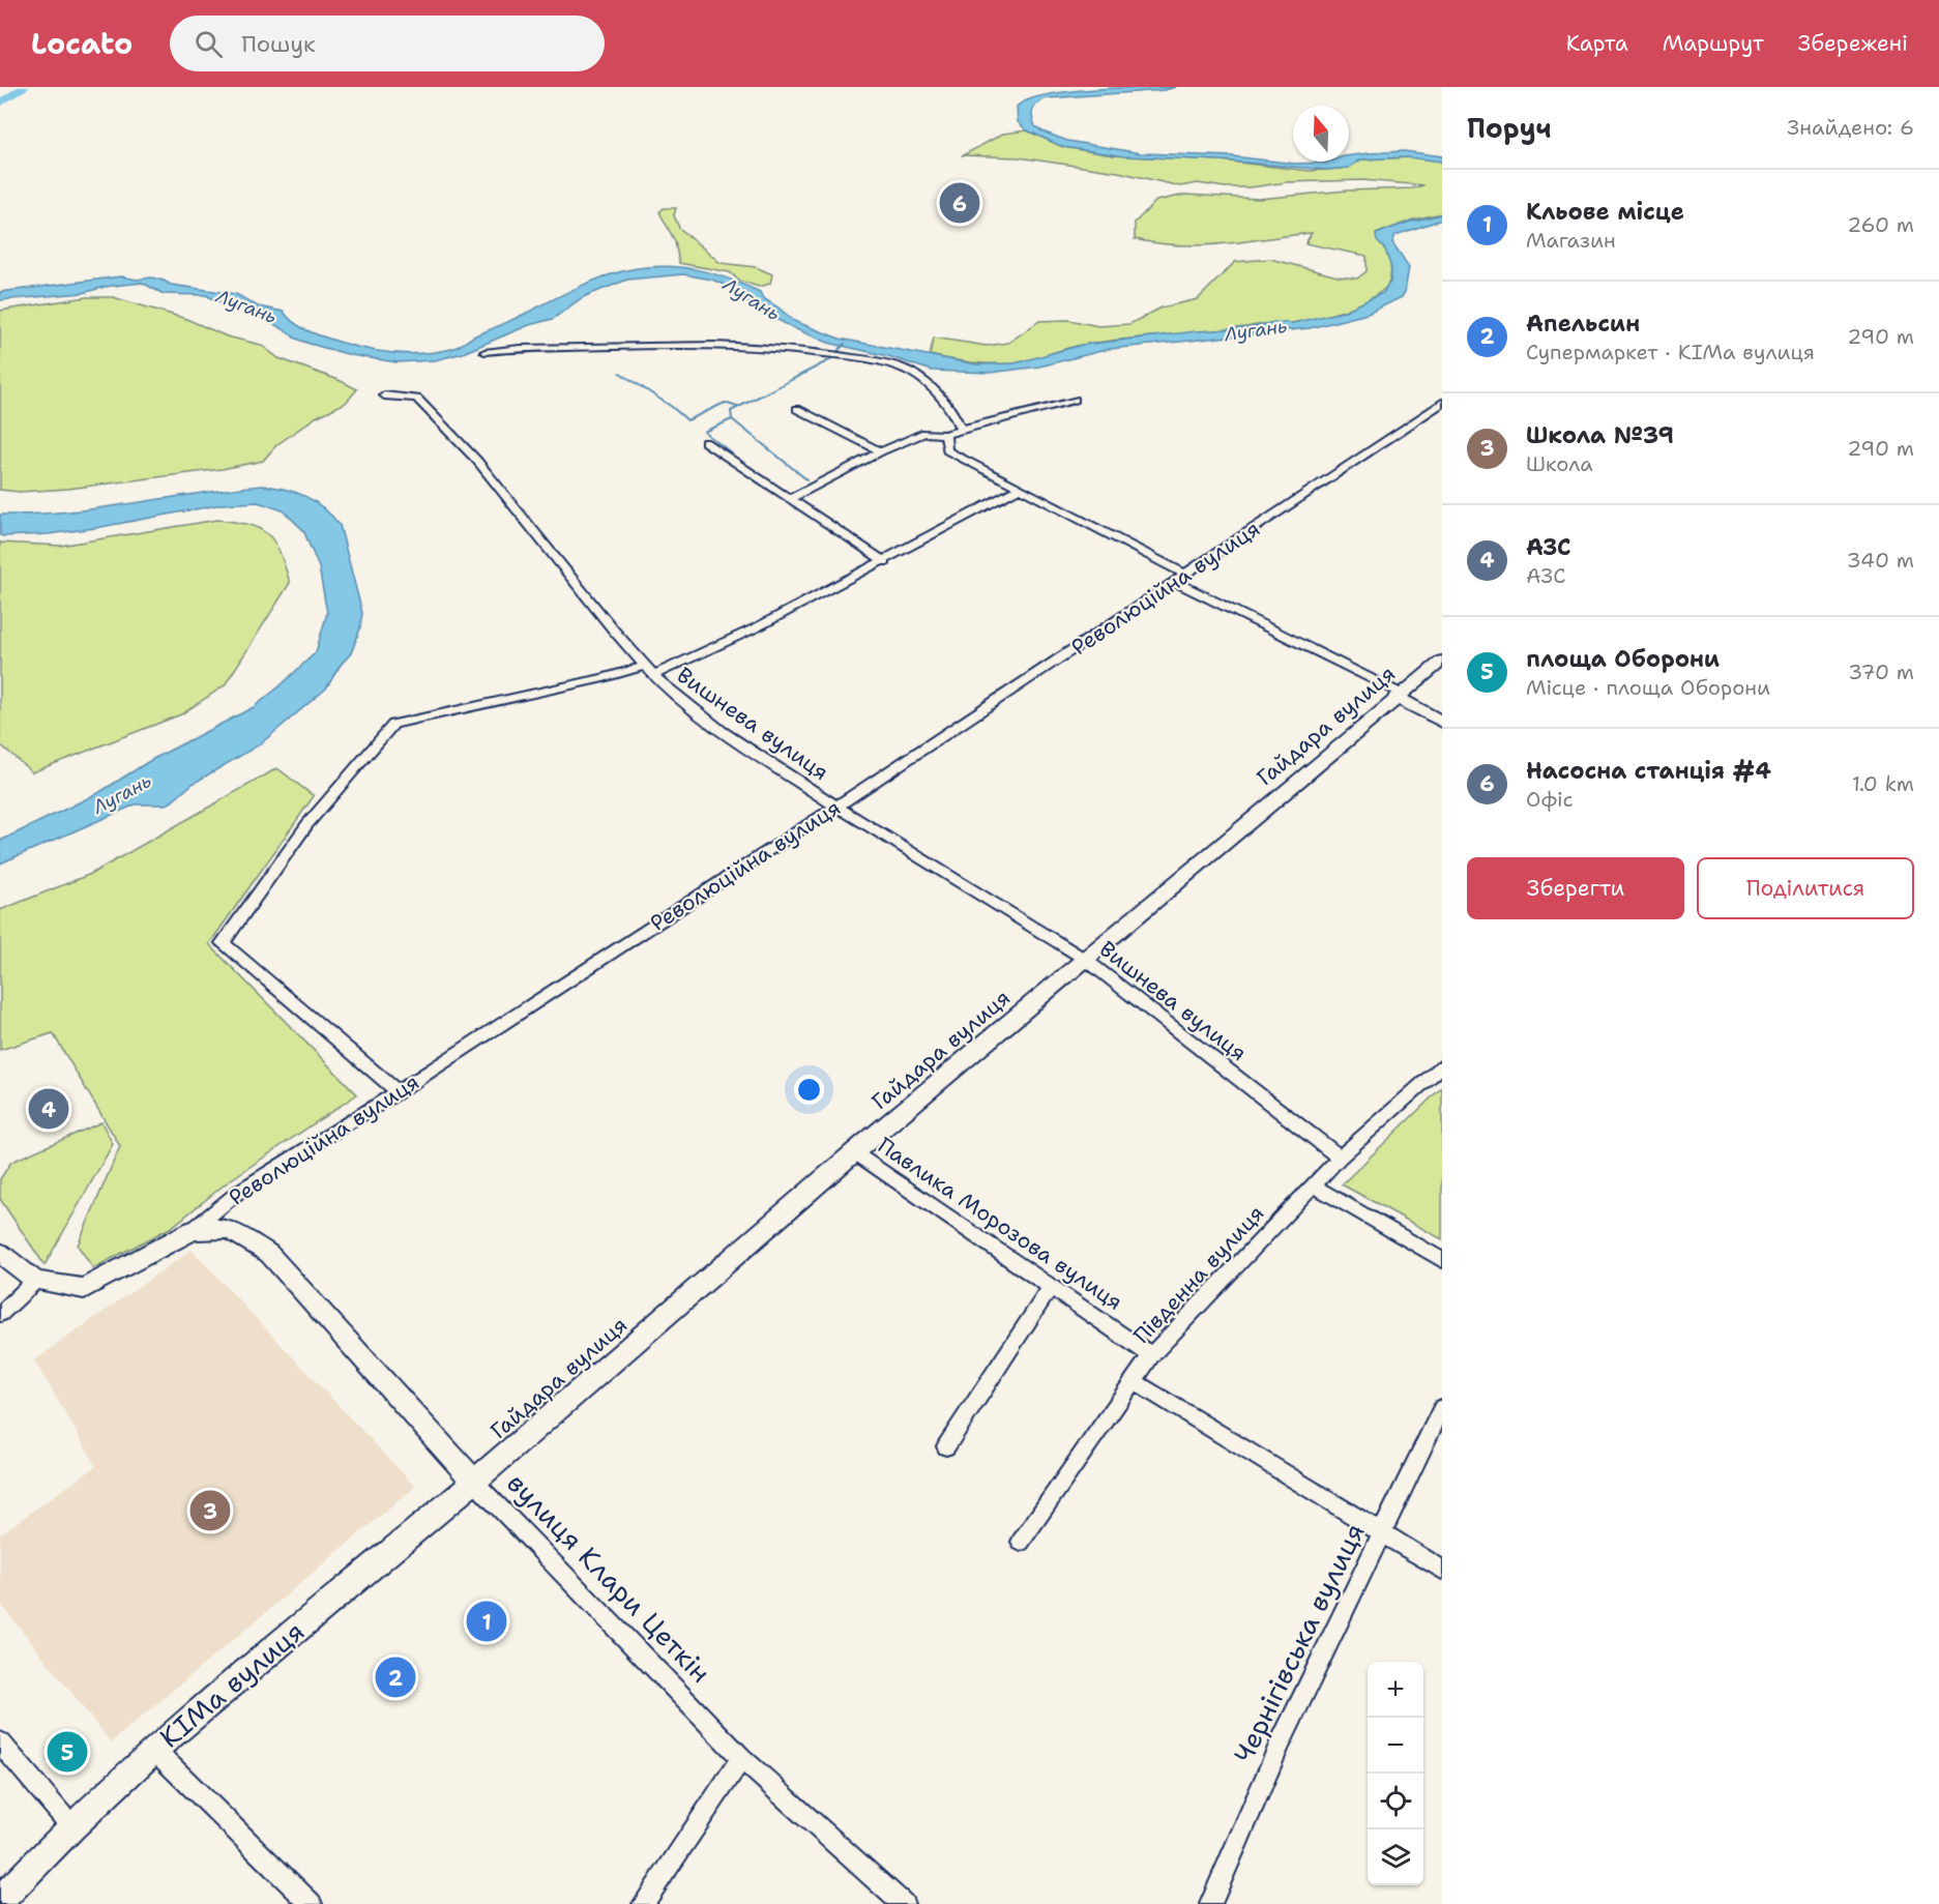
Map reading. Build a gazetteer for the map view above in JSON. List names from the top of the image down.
{
  "streets": {
    "street": [
      "Революційна вулиця",
      "Вишнева вулиця",
      "Гайдара вулиця",
      "Павлика Морозова вулиця",
      "Південна вулиця",
      "вулиця Клари Цеткін",
      "Чернігівська вулиця",
      "КІМа вулиця"
    ]
  },
  "crossings": [
    ["Революційна вулиця", "Вишнева вулиця"],
    ["Революційна вулиця", "вулиця Клари Цеткін"],
    ["Вишнева вулиця", "Гайдара вулиця"],
    ["Вишнева вулиця", "Південна вулиця"],
    ["Гайдара вулиця", "Павлика Морозова вулиця"],
    ["Гайдара вулиця", "вулиця Клари Цеткін"],
    ["Гайдара вулиця", "КІМа вулиця"],
    ["Павлика Морозова вулиця", "Південна вулиця"],
    ["вулиця Клари Цеткін", "КІМа вулиця"]
  ],
  "water": ["Лугань"],
  "north": "top",
  "page": {
    "header": "Locato",
    "search": "Пошук",
    "nav": ["Карта", "Маршрут", "Збережені"],
    "heading": ["Поруч", "Знайдено: 6"],
    "list": [
      {
        "mark": "1",
        "name": "Кльове місце",
        "note": "Магазин",
        "value": "260 m"
      },
      {
        "mark": "2",
        "name": "Апельсин",
        "note": "Супермаркет · КІМа вулиця",
        "value": "290 m"
      },
      {
        "mark": "3",
        "name": "Школа №39",
        "note": "Школа",
        "value": "290 m"
      },
      {
        "mark": "4",
        "name": "АЗС",
        "note": "АЗС",
        "value": "340 m"
      },
      {
        "mark": "5",
        "name": "площа Оборони",
        "note": "Місце · площа Оборони",
        "value": "370 m"
      },
      {
        "mark": "6",
        "name": "Насосна станція #4",
        "note": "Офіс",
        "value": "1.0 km"
      }
    ],
    "pins": [
      "6",
      "4",
      "3",
      "1",
      "2",
      "5"
    ],
    "buttons": ["Зберегти", "Поділитися"],
    "map_buttons": ["+", "−"]
  }
}
